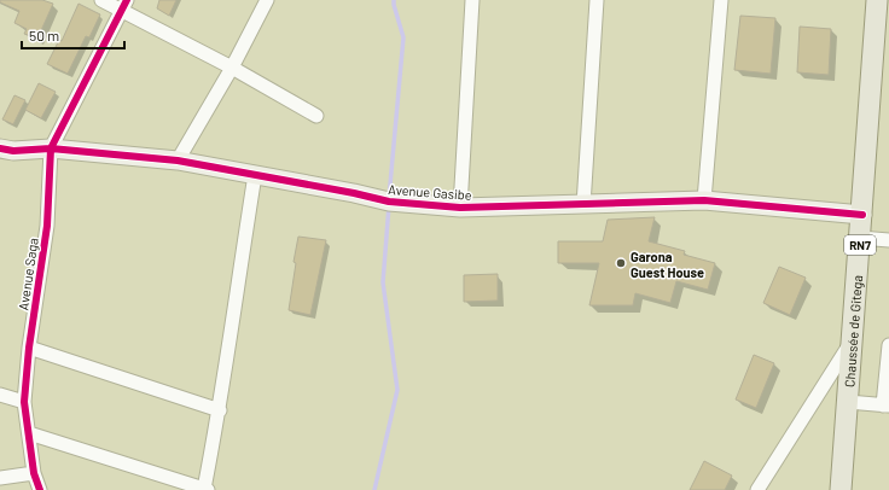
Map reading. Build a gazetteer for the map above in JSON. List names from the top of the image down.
{
  "streets": {
    "main road": ["RN7", "Chaussée de Gitega"],
    "street": ["Avenue Gasibe", "Avenue Saga"]
  },
  "crossings": [
    ["Avenue Gasibe", "Avenue Saga"],
    ["Avenue Gasibe", "Chaussée de Gitega"]
  ],
  "places": ["Garona Guest House"],
  "scale_bar": "50 m"
}
